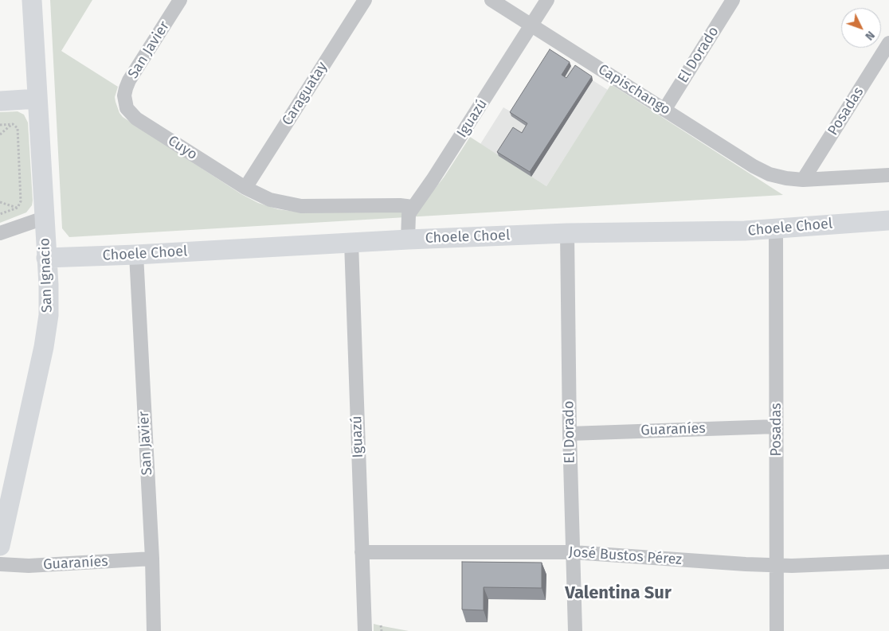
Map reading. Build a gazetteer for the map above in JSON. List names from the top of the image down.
{
  "streets": {
    "street": [
      "San Javier",
      "El Dorado",
      "Capischango",
      "Caraguatay",
      "Posadas",
      "Iguazú",
      "Cuyo",
      "Choele Choel",
      "San Ignacio",
      "Guaraníes",
      "José Bustos Pérez"
    ]
  },
  "crossings": [
    ["San Javier", "Cuyo"],
    ["San Javier", "Choele Choel"],
    ["San Javier", "Guaraníes"],
    ["El Dorado", "Capischango"],
    ["El Dorado", "Choele Choel"],
    ["El Dorado", "Guaraníes"],
    ["El Dorado", "José Bustos Pérez"],
    ["Capischango", "Posadas"],
    ["Capischango", "Iguazú"],
    ["Caraguatay", "Cuyo"],
    ["Posadas", "Choele Choel"],
    ["Posadas", "Guaraníes"],
    ["Posadas", "José Bustos Pérez"],
    ["Iguazú", "Choele Choel"],
    ["Iguazú", "José Bustos Pérez"],
    ["Choele Choel", "San Ignacio"]
  ],
  "districts": ["Valentina Sur"],
  "north": "bottom right"
}
